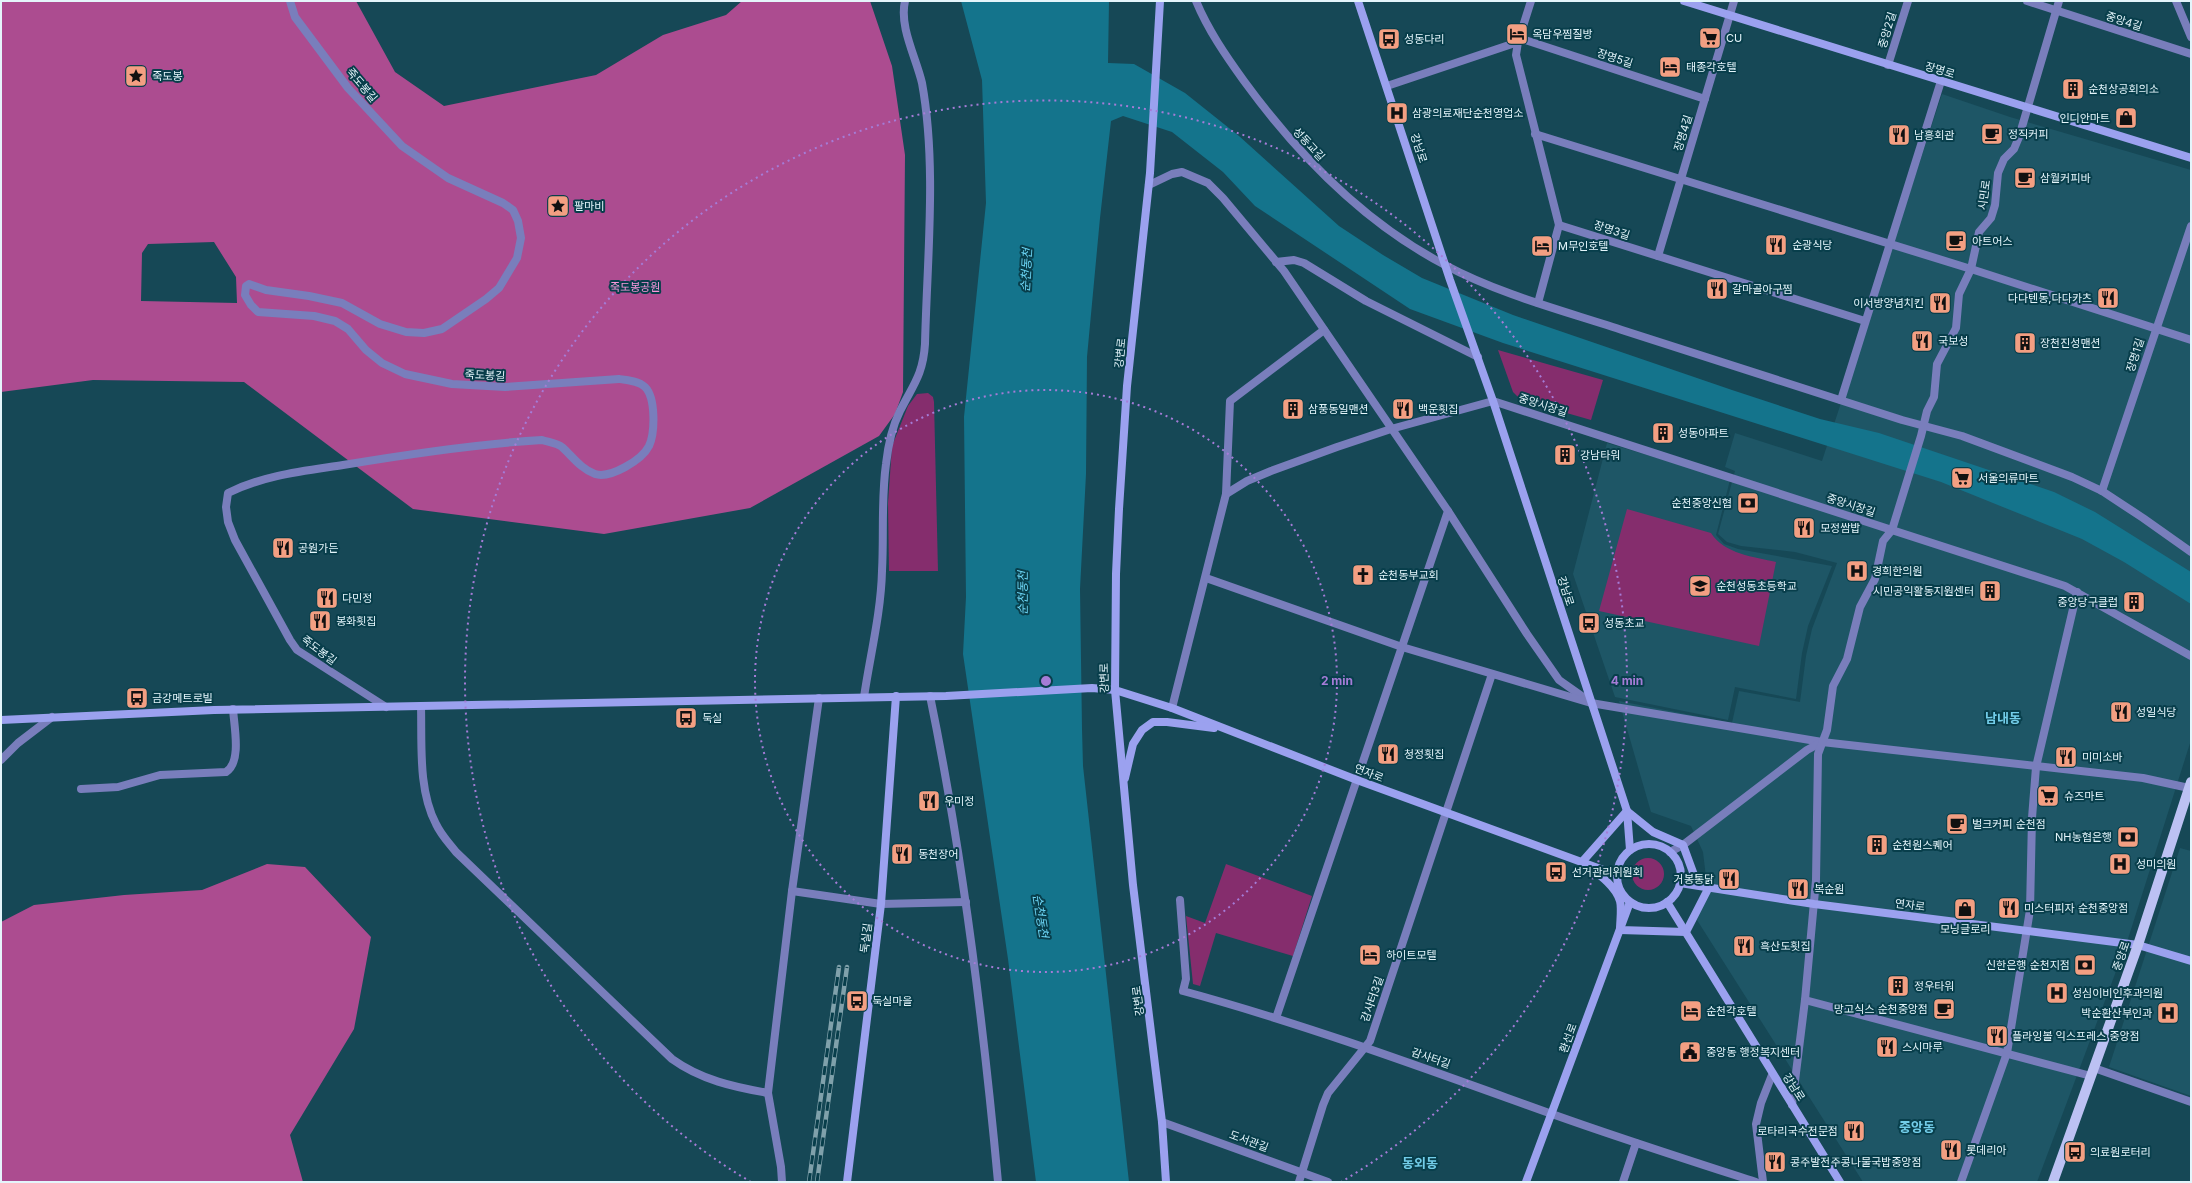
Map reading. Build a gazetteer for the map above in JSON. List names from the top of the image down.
{
  "streets": {
    "main road": [
      "장명로",
      "강남로",
      "강변로",
      "연자로",
      "둑실길",
      "중앙로",
      "환선로"
    ],
    "street": [
      "중앙4길",
      "중앙2길",
      "장명5길",
      "죽도봉길",
      "장명4길",
      "성동교길",
      "시민로",
      "장명3길",
      "장명1길",
      "중앙시장길",
      "감사터3길",
      "감사터길",
      "도서관길"
    ]
  },
  "crossings": [
    ["중앙4길", "시민로"],
    ["중앙2길", "장명로"],
    ["장명5길", "장명4길"],
    ["장명로", "장명4길"],
    ["장명로", "시민로"],
    ["죽도봉길", "연자로"],
    ["장명4길", "장명3길"],
    ["성동교길", "강남로"],
    ["성동교길", "시민로"],
    ["성동교길", "장명1길"],
    ["강남로", "시민로"],
    ["강남로", "중앙시장길"],
    ["강남로", "연자로"],
    ["강남로", "환선로"],
    ["시민로", "중앙시장길"],
    ["시민로", "연자로"],
    ["강변로", "연자로"],
    ["강변로", "도서관길"],
    ["연자로", "둑실길"],
    ["연자로", "중앙로"],
    ["연자로", "감사터3길"],
    ["연자로", "환선로"],
    ["감사터3길", "감사터길"],
    ["감사터3길", "도서관길"],
    ["환선로", "감사터길"]
  ],
  "districts": ["남내동", "중앙동", "동외동"],
  "water": ["순천동천"],
  "parks": ["죽도봉공원"],
  "places": {
    "hotel": [
      "옥담우찜질방",
      "태종각호텔",
      "M무인호텔",
      "하이트모텔",
      "순천각호텔"
    ],
    "supermarket": ["CU", "서울의류마트", "슈즈마트"],
    "bus stop": [
      "성동다리",
      "성동초교",
      "금강메트로빌",
      "둑실",
      "선거관리위원회",
      "둑실마을",
      "의료원로터리"
    ],
    "place": ["죽도봉", "팔마비"],
    "building": [
      "순천상공회의소",
      "장천진성맨션",
      "삼풍동일맨션",
      "성동아파트",
      "강남타워",
      "시민공익활동지원센터",
      "중앙당구클럽",
      "순천원스퀘어",
      "정우타워"
    ],
    "hospital": [
      "삼광의료재단순천영업소",
      "경희한의원",
      "성미의원",
      "성심이비인후과의원",
      "박순환산부인과"
    ],
    "shop": ["인디안마트", "모닝글로리"],
    "cafe": [
      "정직커피",
      "삼월커피바",
      "아트어스",
      "벌크커피 순천점",
      "망고식스 순천중앙점"
    ],
    "restaurant": [
      "남흥회관",
      "순광식당",
      "갈마골아구찜",
      "다다텐동,다다카츠",
      "이서방양념치킨",
      "국보성",
      "백운횟집",
      "모정쌈밥",
      "공원가든",
      "다민정",
      "봉화횟집",
      "성일식당",
      "청정횟집",
      "미미소바",
      "우미정",
      "동천장어",
      "거봉통닭",
      "복순원",
      "미스터피자 순천중앙점",
      "흑산도횟집",
      "플라잉볼 익스프레스 중앙점",
      "스시마루",
      "로타리국수전문점",
      "롯데리아",
      "콩주발전주콩나물국밥중앙점"
    ],
    "bank": ["순천중앙신협", "NH농협은행", "신한은행 순천지점"],
    "church": ["순천동부교회"],
    "school or university": ["순천성동초등학교"],
    "public building": ["중앙동 행정복지센터"]
  },
  "rings": ["2 min", "4 min"]
}
